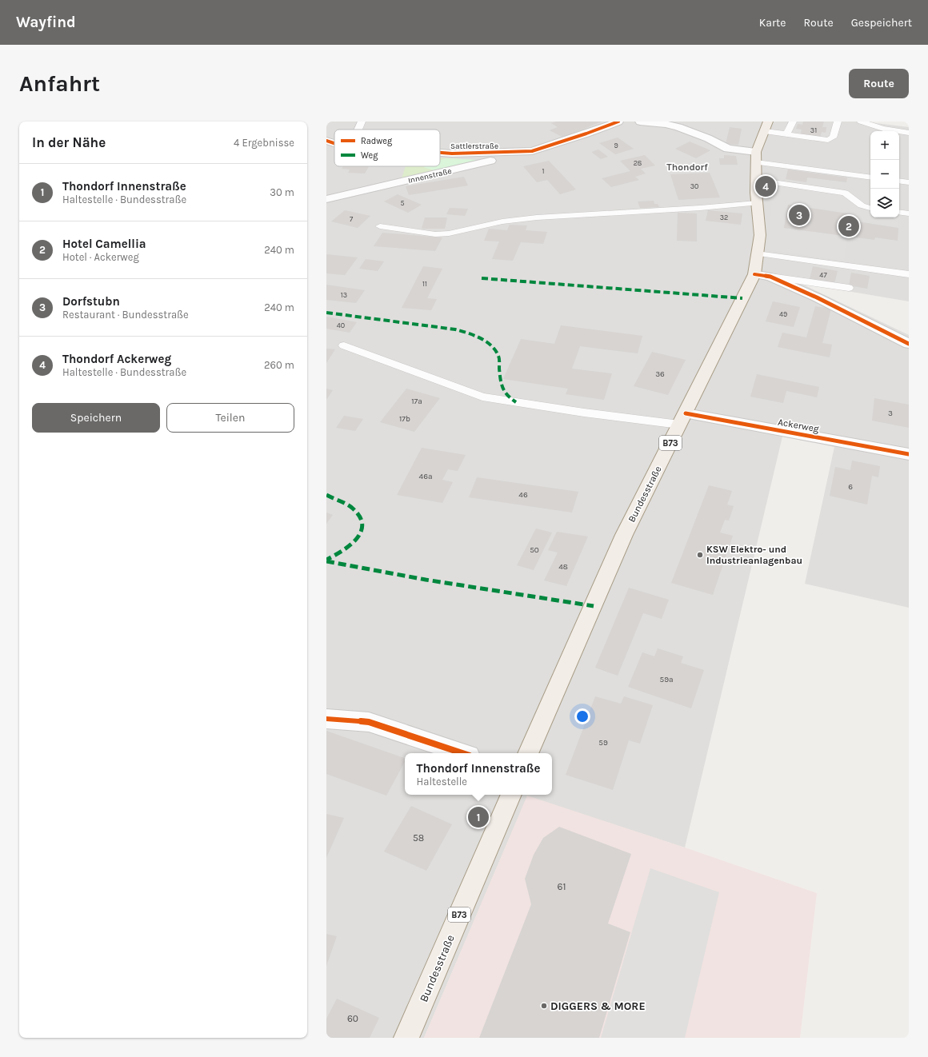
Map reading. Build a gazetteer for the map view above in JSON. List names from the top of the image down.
{
  "streets": {
    "main road": ["B73", "Bundesstraße"],
    "street": ["Sattlerstraße", "Innenstraße", "Ackerweg"]
  },
  "crossings": [
    ["Sattlerstraße", "Innenstraße"],
    ["Ackerweg", "Bundesstraße"]
  ],
  "districts": ["Thondorf"],
  "places": ["KSW Elektro- und Industrieanlagenbau", "DIGGERS & MORE"],
  "house_numbers": [
    "31",
    "9",
    "28",
    "1",
    "30",
    "5",
    "32",
    "7",
    "47",
    "11",
    "13",
    "49",
    "40",
    "36",
    "17a",
    "3",
    "17b",
    "46a",
    "6",
    "46",
    "50",
    "48",
    "59a",
    "59",
    "58",
    "61",
    "60"
  ],
  "legend": ["Radweg", "Weg"],
  "page": {
    "header": "Wayfind",
    "nav": ["Karte", "Route", "Gespeichert"],
    "buttons": [
      "Route",
      ["Speichern", "Teilen"]
    ],
    "title": "Anfahrt",
    "heading": ["In der Nähe", "4 Ergebnisse"],
    "map_buttons": ["+", "−"],
    "list": [
      {
        "mark": "1",
        "name": "Thondorf Innenstraße",
        "note": "Haltestelle · Bundesstraße",
        "value": "30 m"
      },
      {
        "mark": "2",
        "name": "Hotel Camellia",
        "note": "Hotel · Ackerweg",
        "value": "240 m"
      },
      {
        "mark": "3",
        "name": "Dorfstubn",
        "note": "Restaurant · Bundesstraße",
        "value": "240 m"
      },
      {
        "mark": "4",
        "name": "Thondorf Ackerweg",
        "note": "Haltestelle · Bundesstraße",
        "value": "260 m"
      }
    ],
    "pins": [
      "4",
      "3",
      "2",
      "1"
    ],
    "popup": ["Thondorf Innenstraße", "Haltestelle"]
  }
}
